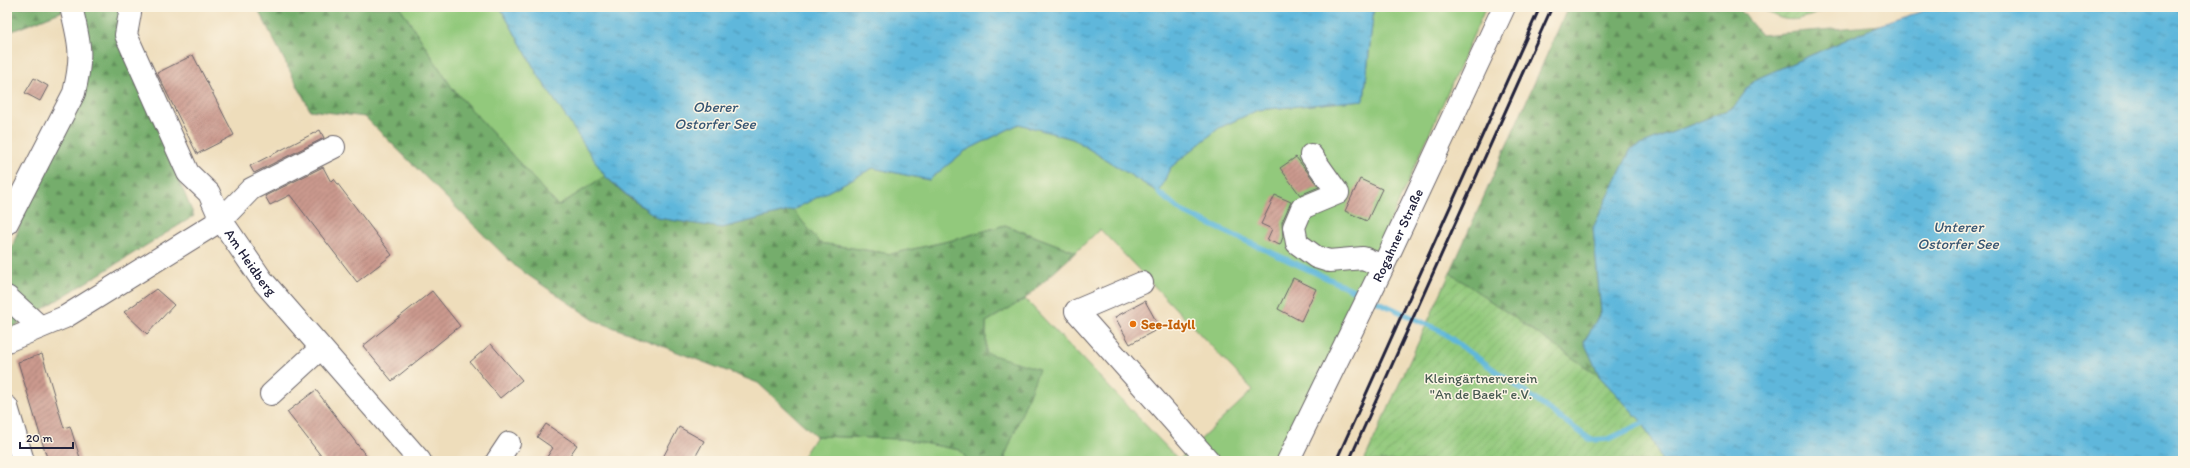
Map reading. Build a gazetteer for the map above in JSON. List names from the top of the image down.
{
  "streets": {
    "street": ["Rogahner Straße", "Am Heidberg"]
  },
  "water": ["Oberer Ostorfer See", "Unterer Ostorfer See"],
  "parks": ["Kleingärtnerverein \"An de Baek\" e.V."],
  "places": ["See-Idyll"],
  "scale_bar": "20 m"
}
